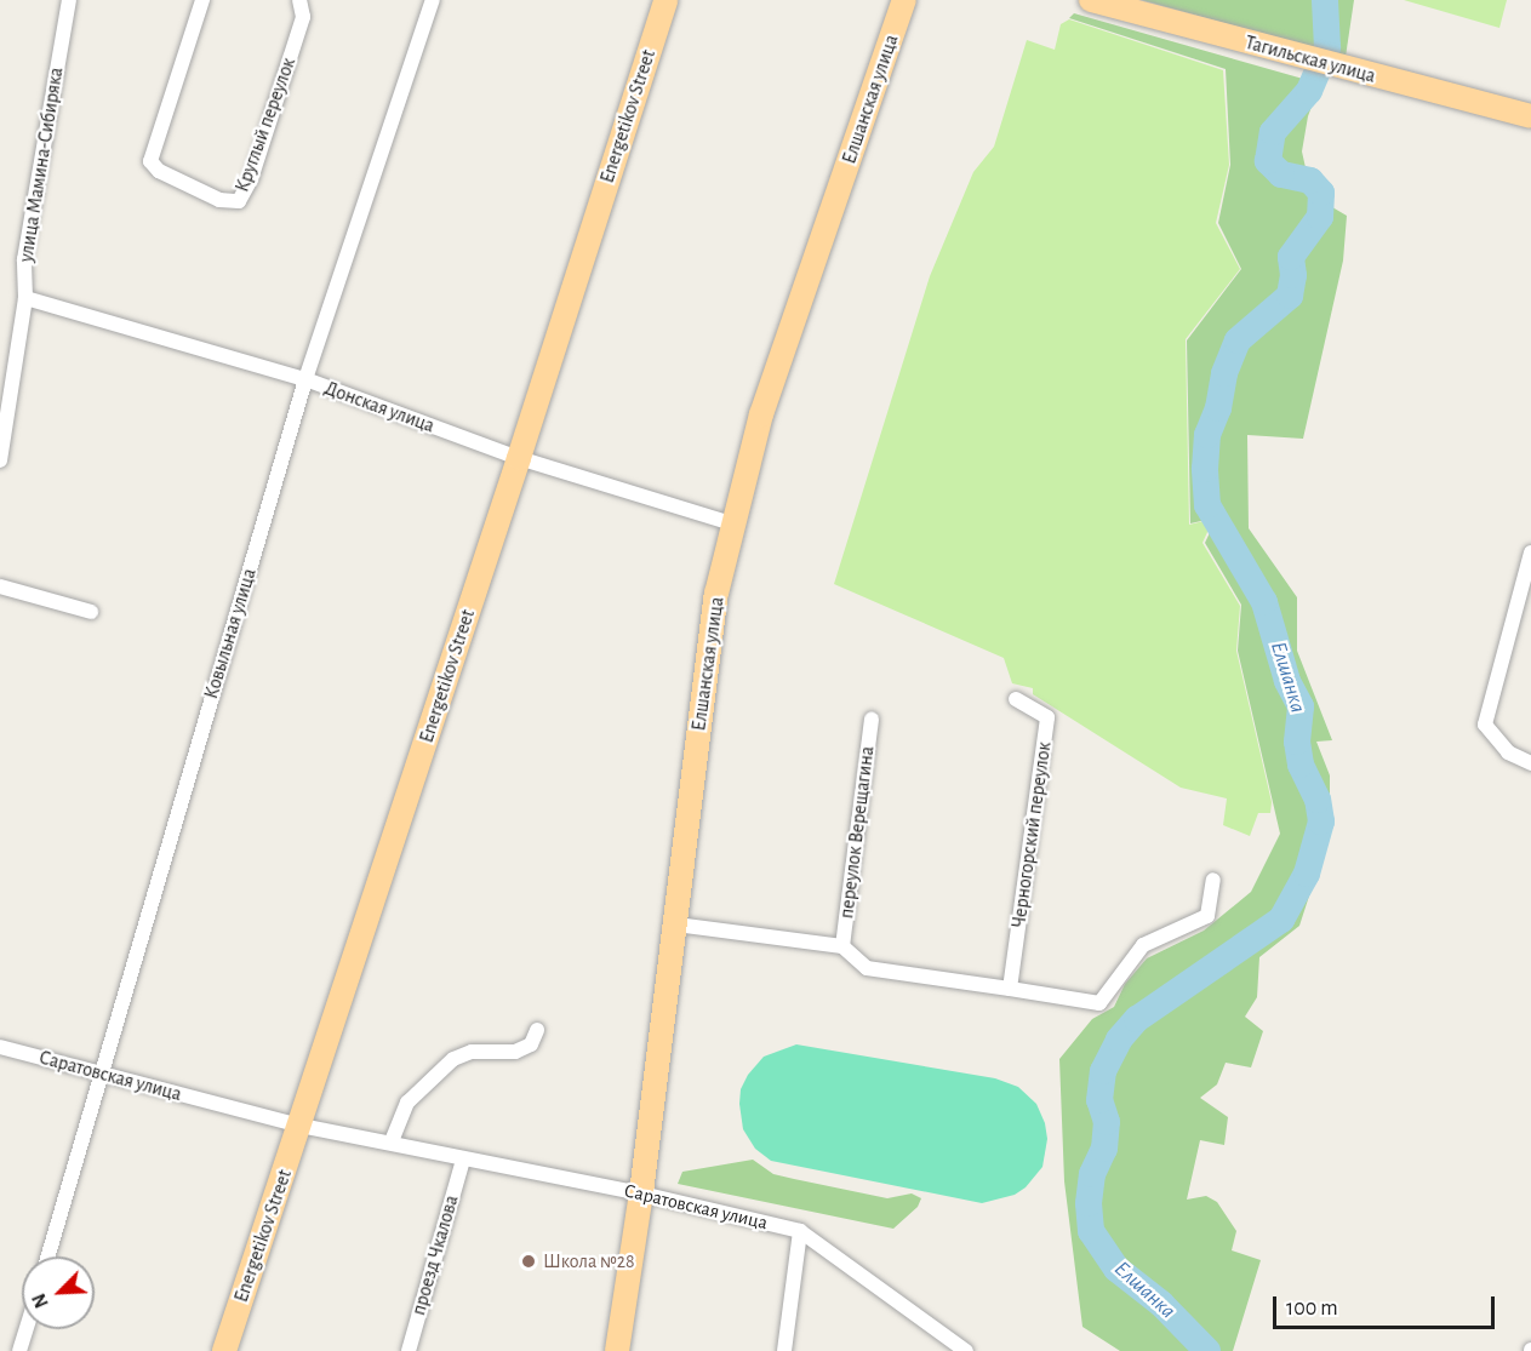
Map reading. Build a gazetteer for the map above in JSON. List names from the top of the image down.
{
  "streets": {
    "main road": ["Тагильская улица", "Елшанская улица", "Energetikov Street"],
    "street": [
      "Круглый переулок",
      "улица Мамина-Сибиряка",
      "Донская улица",
      "Ковыльная улица",
      "переулок Верещагина",
      "Черногорский переулок",
      "Саратовская улица",
      "проезд Чкалова"
    ]
  },
  "crossings": [
    ["Елшанская улица", "Донская улица"],
    ["Елшанская улица", "Саратовская улица"],
    ["Energetikov Street", "Донская улица"],
    ["Energetikov Street", "Саратовская улица"],
    ["улица Мамина-Сибиряка", "Донская улица"],
    ["Донская улица", "Ковыльная улица"],
    ["Ковыльная улица", "Саратовская улица"],
    ["Саратовская улица", "проезд Чкалова"]
  ],
  "water": ["Елшанка"],
  "places": ["Школа №28"],
  "scale_bar": "100 m",
  "north": "bottom left"
}
